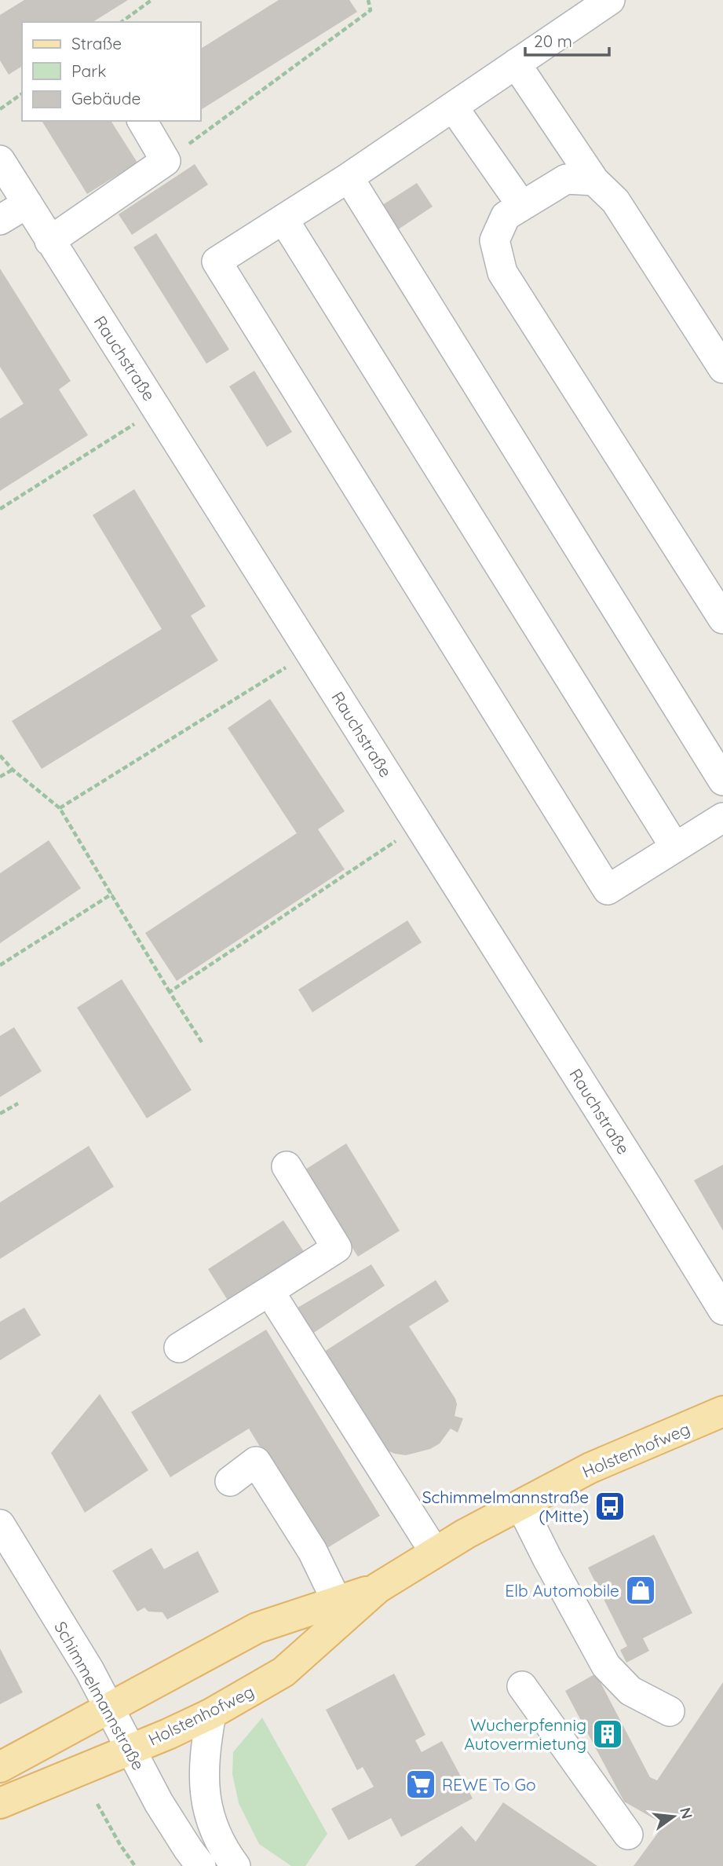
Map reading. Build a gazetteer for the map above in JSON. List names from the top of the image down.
{
  "streets": {
    "main road": ["Holstenhofweg"],
    "street": ["Rauchstraße", "Schimmelmannstraße"]
  },
  "crossings": [
    ["Holstenhofweg", "Schimmelmannstraße"]
  ],
  "places": {
    "bus stop": ["Schimmelmannstraße (Mitte)"],
    "shop": ["Elb Automobile"],
    "building": ["Wucherpfennig Autovermietung"],
    "supermarket": ["REWE To Go"]
  },
  "legend": ["Straße", "Park", "Gebäude"],
  "scale_bar": "20 m",
  "north": "right"
}
